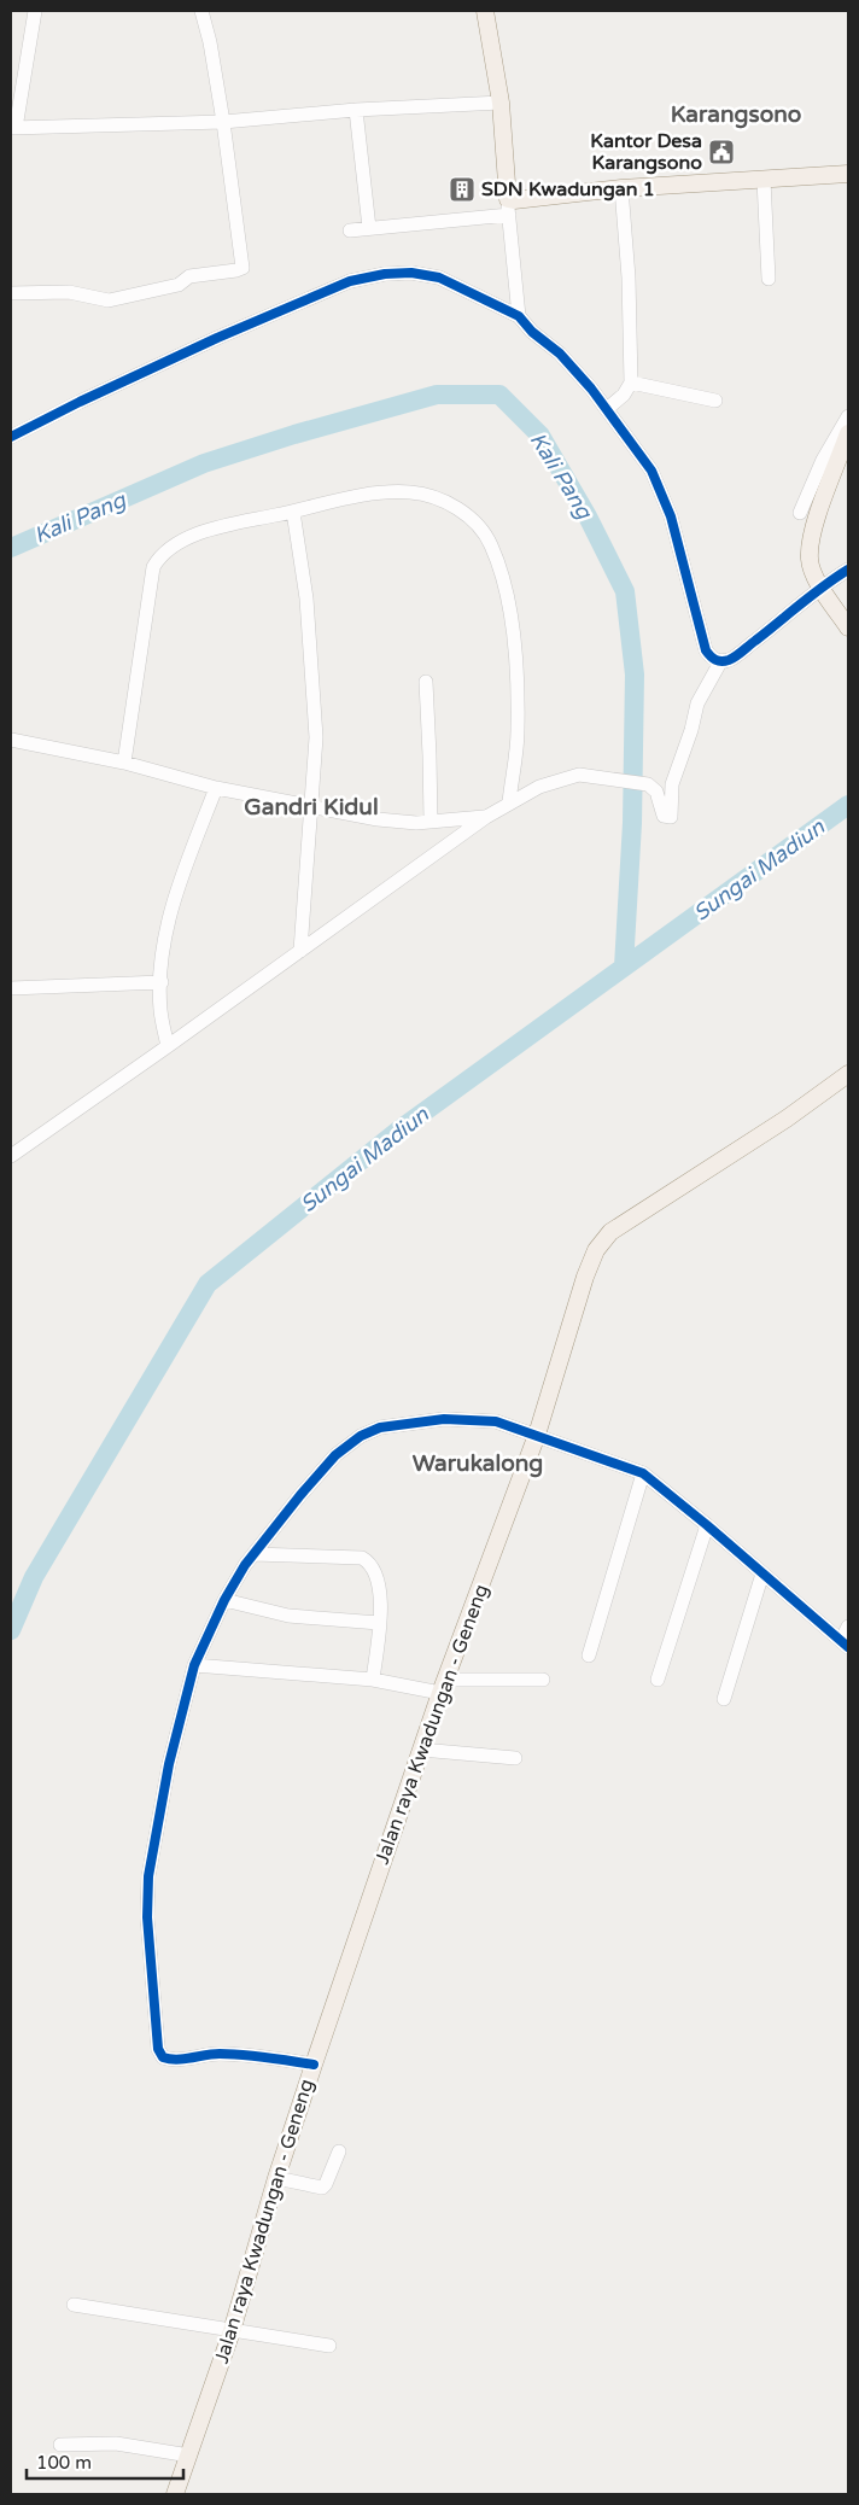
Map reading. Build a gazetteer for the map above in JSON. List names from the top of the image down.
{
  "streets": {
    "main road": ["Jalan raya Kwadungan - Geneng"]
  },
  "districts": ["Karangsono", "Gandri Kidul", "Warukalong"],
  "water": ["Kali Pang", "Sungai Madiun"],
  "places": {
    "public building": ["Kantor Desa Karangsono"],
    "building": ["SDN Kwadungan 1"]
  },
  "scale_bar": "100 m"
}
